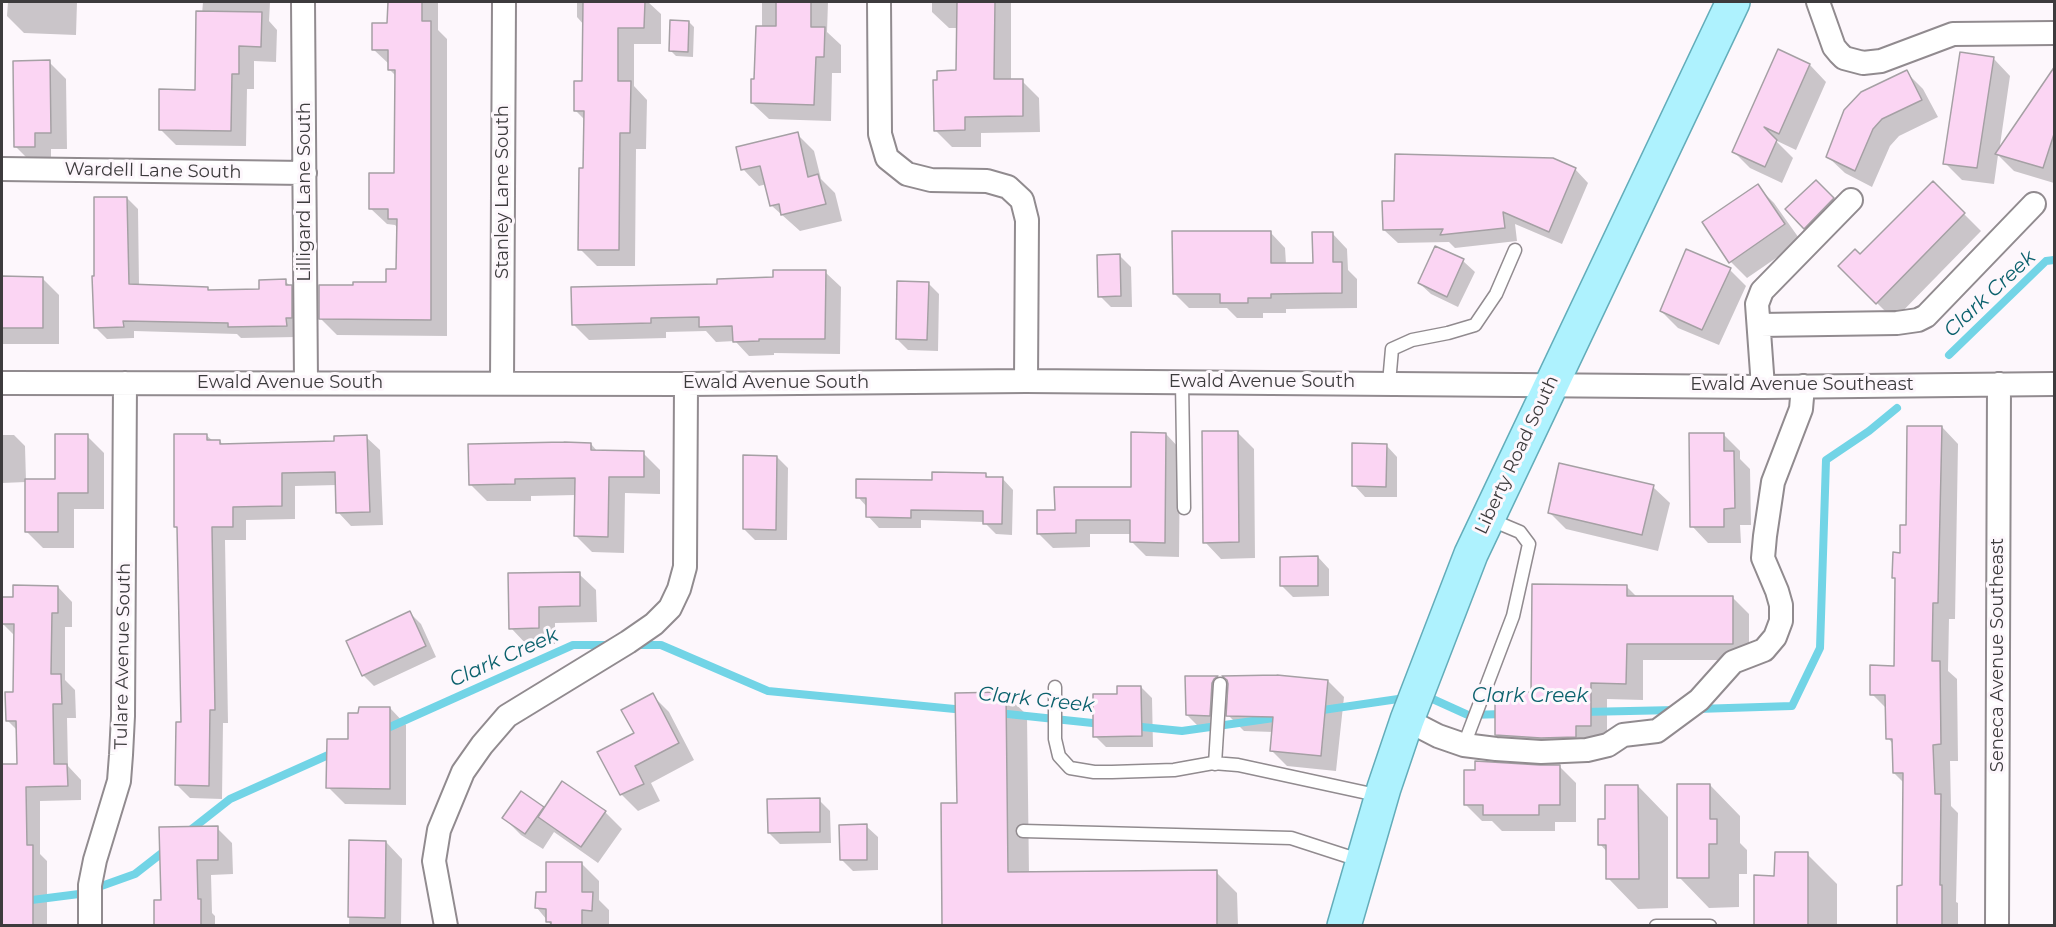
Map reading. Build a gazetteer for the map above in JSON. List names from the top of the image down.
{
  "streets": {
    "main road": ["Liberty Road South"],
    "street": [
      "Wardell Lane South",
      "Lilligard Lane South",
      "Stanley Lane South",
      "Ewald Avenue South",
      "Ewald Avenue Southeast",
      "Seneca Avenue Southeast",
      "Tulare Avenue South"
    ]
  },
  "crossings": [
    ["Wardell Lane South", "Lilligard Lane South"],
    ["Lilligard Lane South", "Ewald Avenue South"],
    ["Stanley Lane South", "Ewald Avenue South"],
    ["Ewald Avenue South", "Ewald Avenue Southeast"],
    ["Ewald Avenue South", "Liberty Road South"],
    ["Ewald Avenue South", "Tulare Avenue South"],
    ["Ewald Avenue Southeast", "Liberty Road South"],
    ["Ewald Avenue Southeast", "Seneca Avenue Southeast"]
  ],
  "water": ["Clark Creek"]
}
